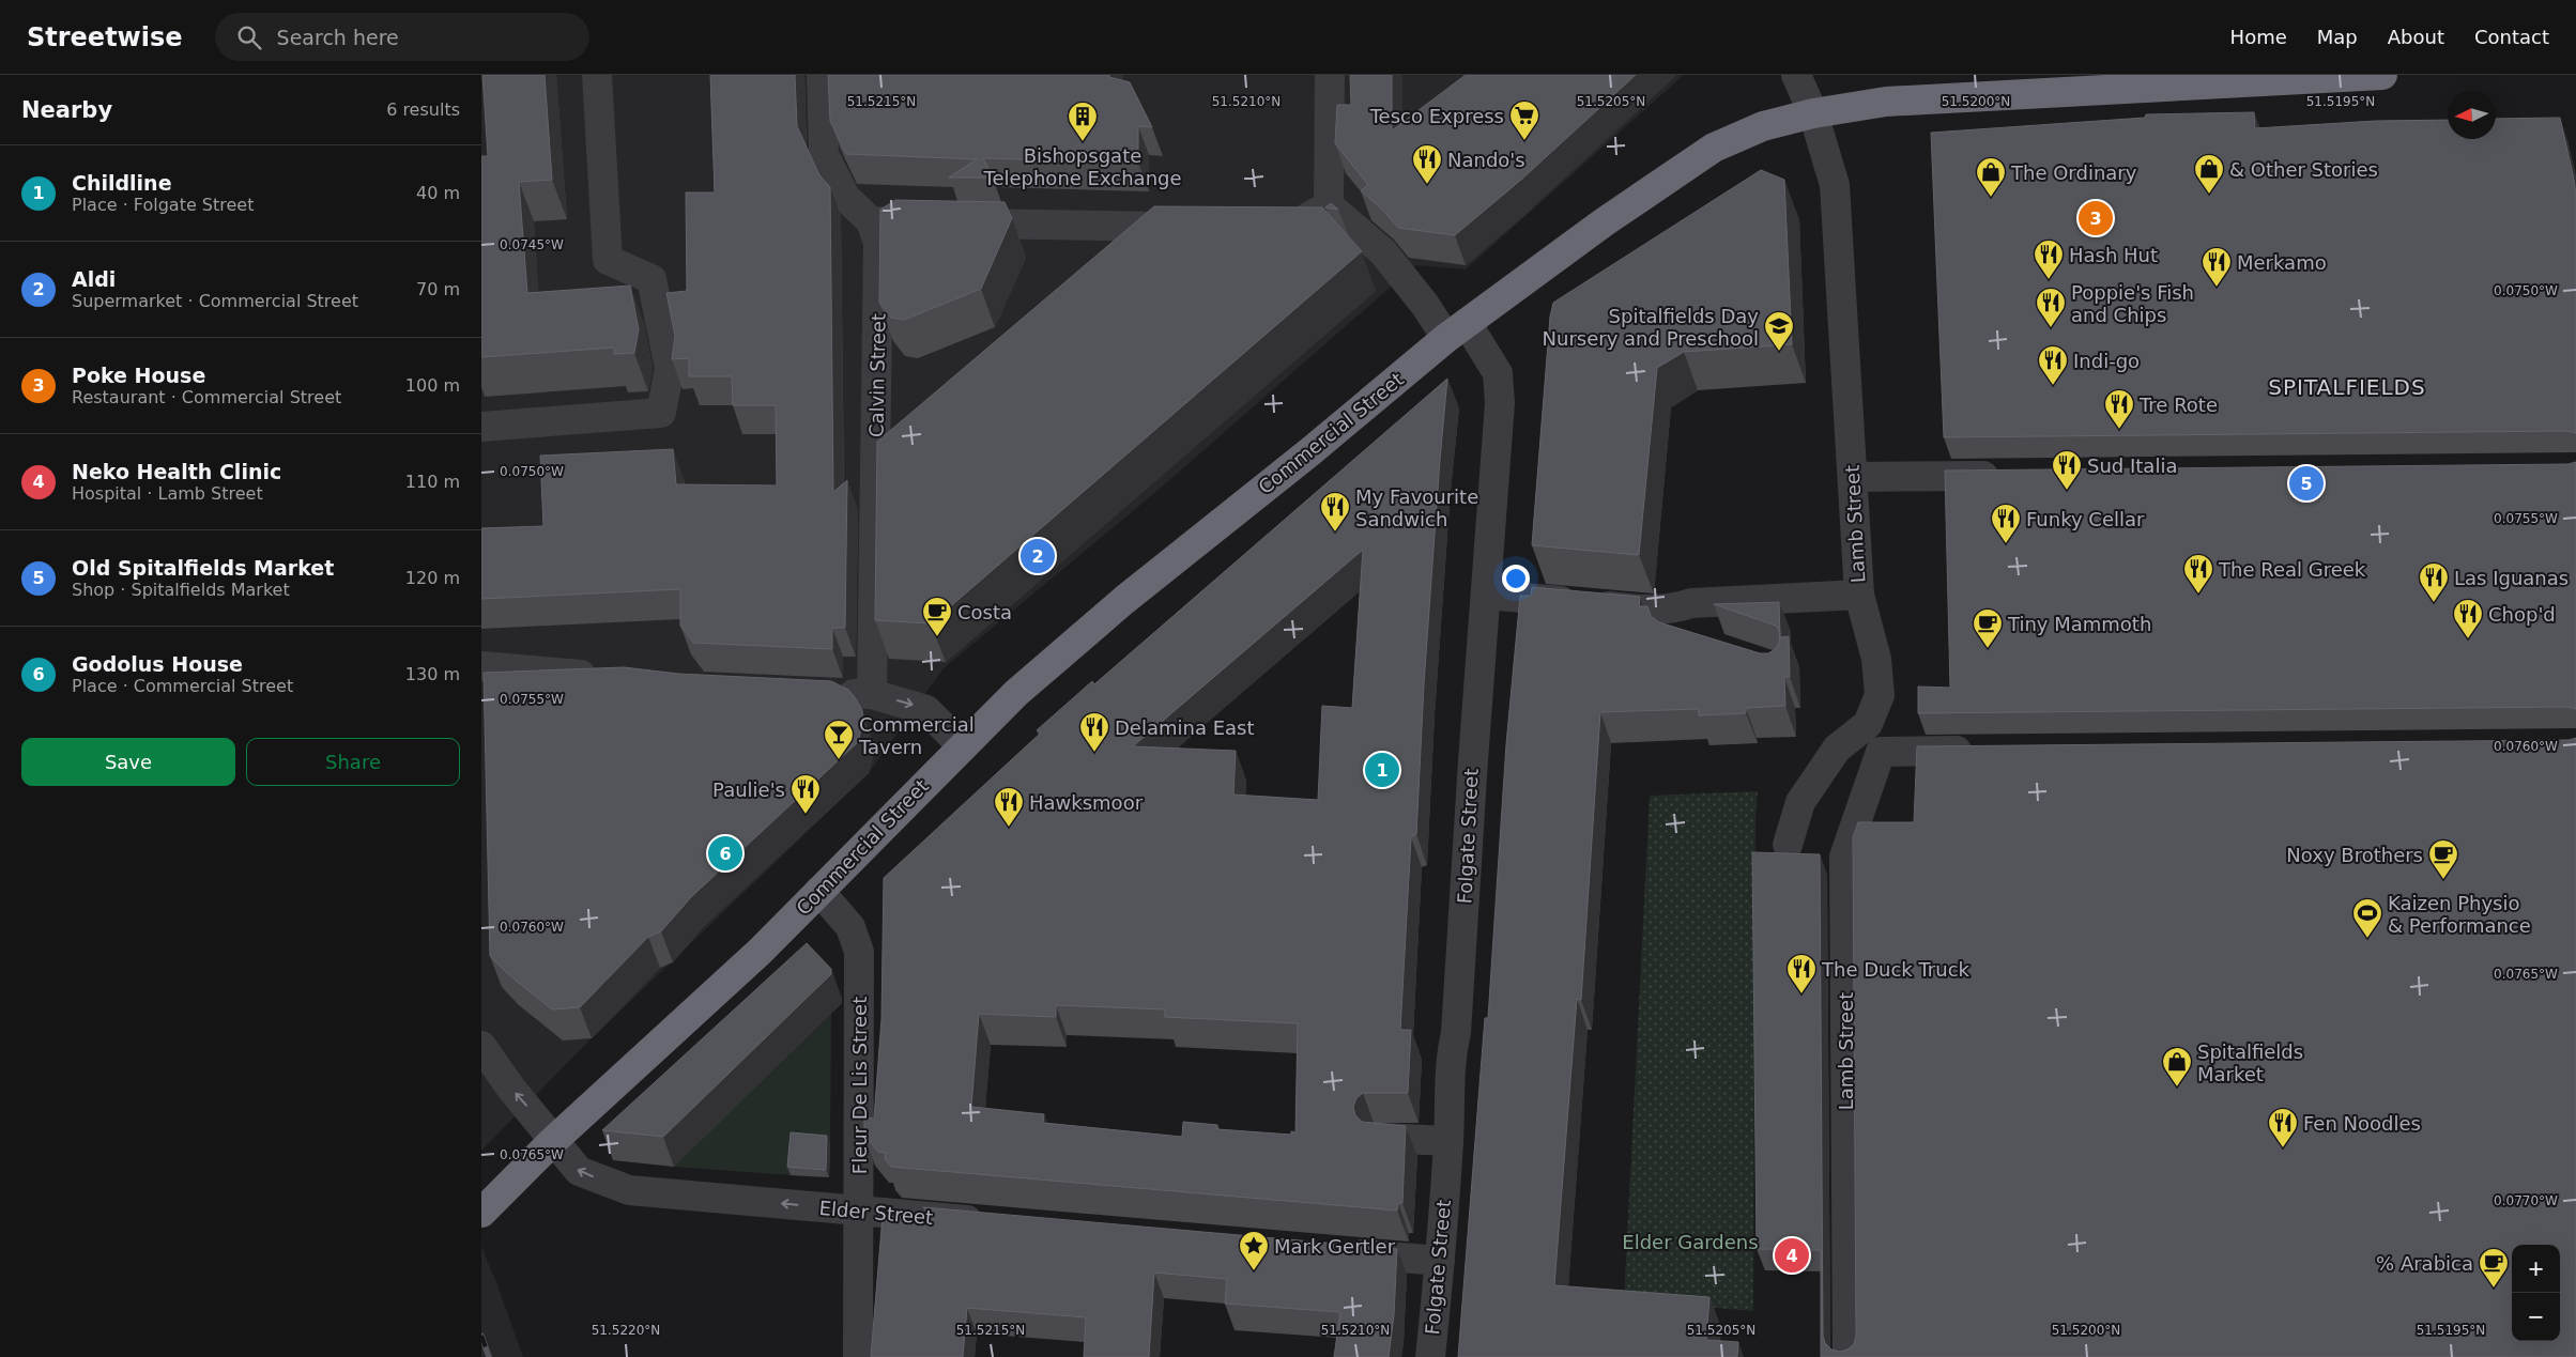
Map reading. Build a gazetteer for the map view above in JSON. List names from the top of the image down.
{
  "streets": {
    "highway": ["Commercial Street"],
    "street": [
      "Calvin Street",
      "Lamb Street",
      "Folgate Street",
      "Fleur De Lis Street",
      "Elder Street"
    ]
  },
  "crossings": [
    ["Commercial Street", "Lamb Street"],
    ["Commercial Street", "Folgate Street"],
    ["Commercial Street", "Fleur De Lis Street"],
    ["Commercial Street", "Elder Street"],
    ["Lamb Street", "Folgate Street"],
    ["Fleur De Lis Street", "Elder Street"]
  ],
  "one_way": ["Elder Street"],
  "districts": ["SPITALFIELDS"],
  "parks": ["Elder Gardens"],
  "places": {
    "supermarket": ["Tesco Express"],
    "building": ["Bishopsgate Telephone Exchange"],
    "restaurant": [
      "Nando's",
      "Hash Hut",
      "Merkamo",
      "Poppie's Fish and Chips",
      "Indi-go",
      "Tre Rote",
      "Sud Italia",
      "My Favourite Sandwich",
      "Funky Cellar",
      "The Real Greek",
      "Las Iguanas",
      "Chop'd",
      "Delamina East",
      "Paulie's",
      "Hawksmoor",
      "The Duck Truck",
      "Fen Noodles"
    ],
    "shop": ["& Other Stories", "The Ordinary", "Spitalfields Market"],
    "school or university": ["Spitalfields Day Nursery and Preschool"],
    "cafe": [
      "Costa",
      "Tiny Mammoth",
      "Noxy Brothers",
      "% Arabica"
    ],
    "bar": ["Commercial Tavern"],
    "sports": ["Kaizen Physio & Performance"],
    "place": ["Mark Gertler"]
  },
  "north": "left",
  "page": {
    "header": "Streetwise",
    "search": "Search here",
    "nav": [
      "Home",
      "Map",
      "About",
      "Contact"
    ],
    "heading": ["Nearby", "6 results"],
    "list": [
      {
        "mark": "1",
        "name": "Childline",
        "note": "Place · Folgate Street",
        "value": "40 m"
      },
      {
        "mark": "2",
        "name": "Aldi",
        "note": "Supermarket · Commercial Street",
        "value": "70 m"
      },
      {
        "mark": "3",
        "name": "Poke House",
        "note": "Restaurant · Commercial Street",
        "value": "100 m"
      },
      {
        "mark": "4",
        "name": "Neko Health Clinic",
        "note": "Hospital · Lamb Street",
        "value": "110 m"
      },
      {
        "mark": "5",
        "name": "Old Spitalfields Market",
        "note": "Shop · Spitalfields Market",
        "value": "120 m"
      },
      {
        "mark": "6",
        "name": "Godolus House",
        "note": "Place · Commercial Street",
        "value": "130 m"
      }
    ],
    "pins": [
      "3",
      "5",
      "2",
      "1",
      "6",
      "4"
    ],
    "buttons": ["Save", "Share"],
    "map_buttons": ["+", "−"]
  },
  "coordinates": [
    "51.5215°N",
    "51.5210°N",
    "51.5205°N",
    "51.5200°N",
    "51.5195°N",
    "0.0745°W",
    "0.0750°W",
    "0.0755°W",
    "0.0760°W",
    "0.0765°W",
    "0.0770°W",
    "51.5220°N"
  ]
}
